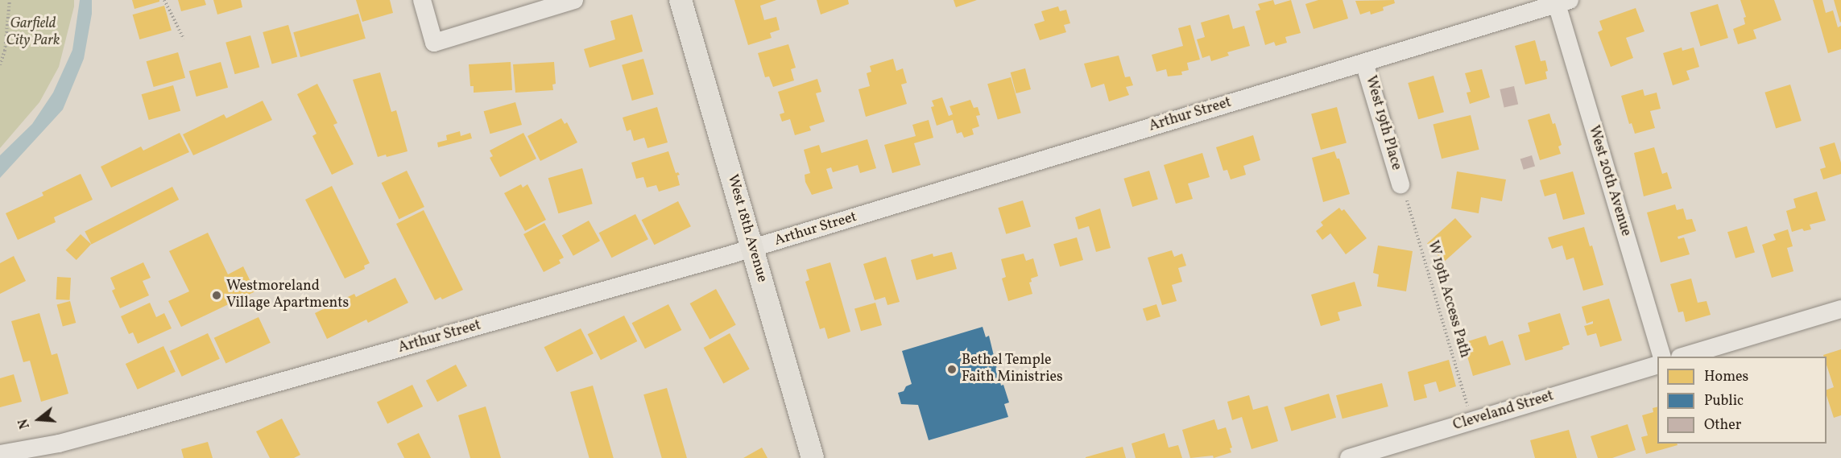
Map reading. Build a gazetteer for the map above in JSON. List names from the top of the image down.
{
  "streets": {
    "main road": ["West 18th Avenue"],
    "street": [
      "Arthur Street",
      "West 19th Place",
      "West 20th Avenue",
      "Cleveland Street"
    ],
    "path": ["W 19th Access Path"]
  },
  "crossings": [
    ["Arthur Street", "West 19th Place"],
    ["Arthur Street", "West 20th Avenue"],
    ["Arthur Street", "West 18th Avenue"],
    ["West 19th Place", "W 19th Access Path"],
    ["W 19th Access Path", "Cleveland Street"]
  ],
  "parks": ["Garfield City Park"],
  "places": ["Westmoreland Village Apartments", "Bethel Temple Faith Ministries"],
  "legend": ["Homes", "Public", "Other"],
  "north": "left"
}
